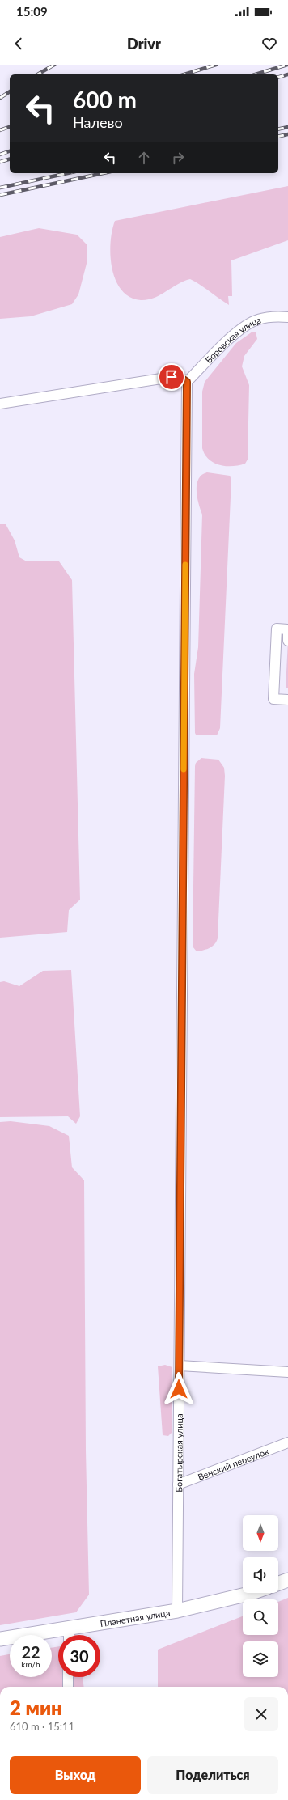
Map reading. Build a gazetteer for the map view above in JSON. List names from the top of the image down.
{
  "streets": {
    "main road": ["Планетная улица"],
    "street": ["Боровская улица", "Богатырская улица", "Венский переулок"]
  },
  "crossings": [
    ["Боровская улица", "Богатырская улица"],
    ["Богатырская улица", "Венский переулок"],
    ["Богатырская улица", "Планетная улица"]
  ],
  "north": "bottom",
  "page": {
    "status": "15:09",
    "header": "Drivr",
    "turn": ["600 m", "Налево"],
    "speed": "22 km/h",
    "limit": "30",
    "heading": ["2 мин", "610 m · 15:11"],
    "buttons": ["Выход", "Поделиться"]
  }
}
